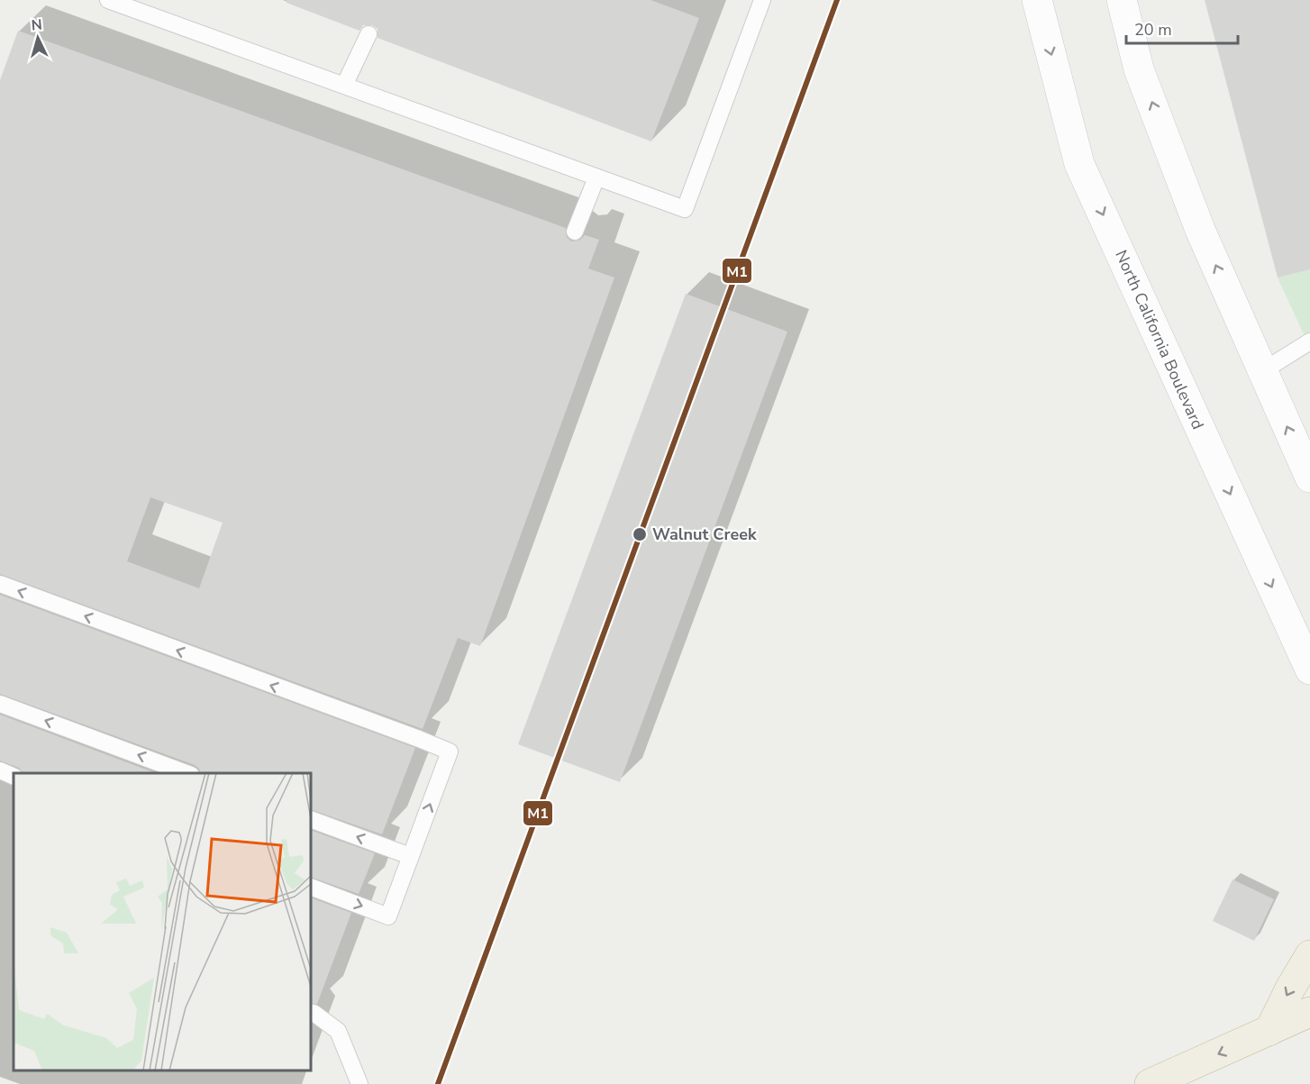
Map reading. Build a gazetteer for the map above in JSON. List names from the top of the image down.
{
  "streets": {
    "main road": ["North California Boulevard"]
  },
  "places": ["Walnut Creek"],
  "lines": ["transit line M1"],
  "scale_bar": "20 m",
  "north": "top"
}
